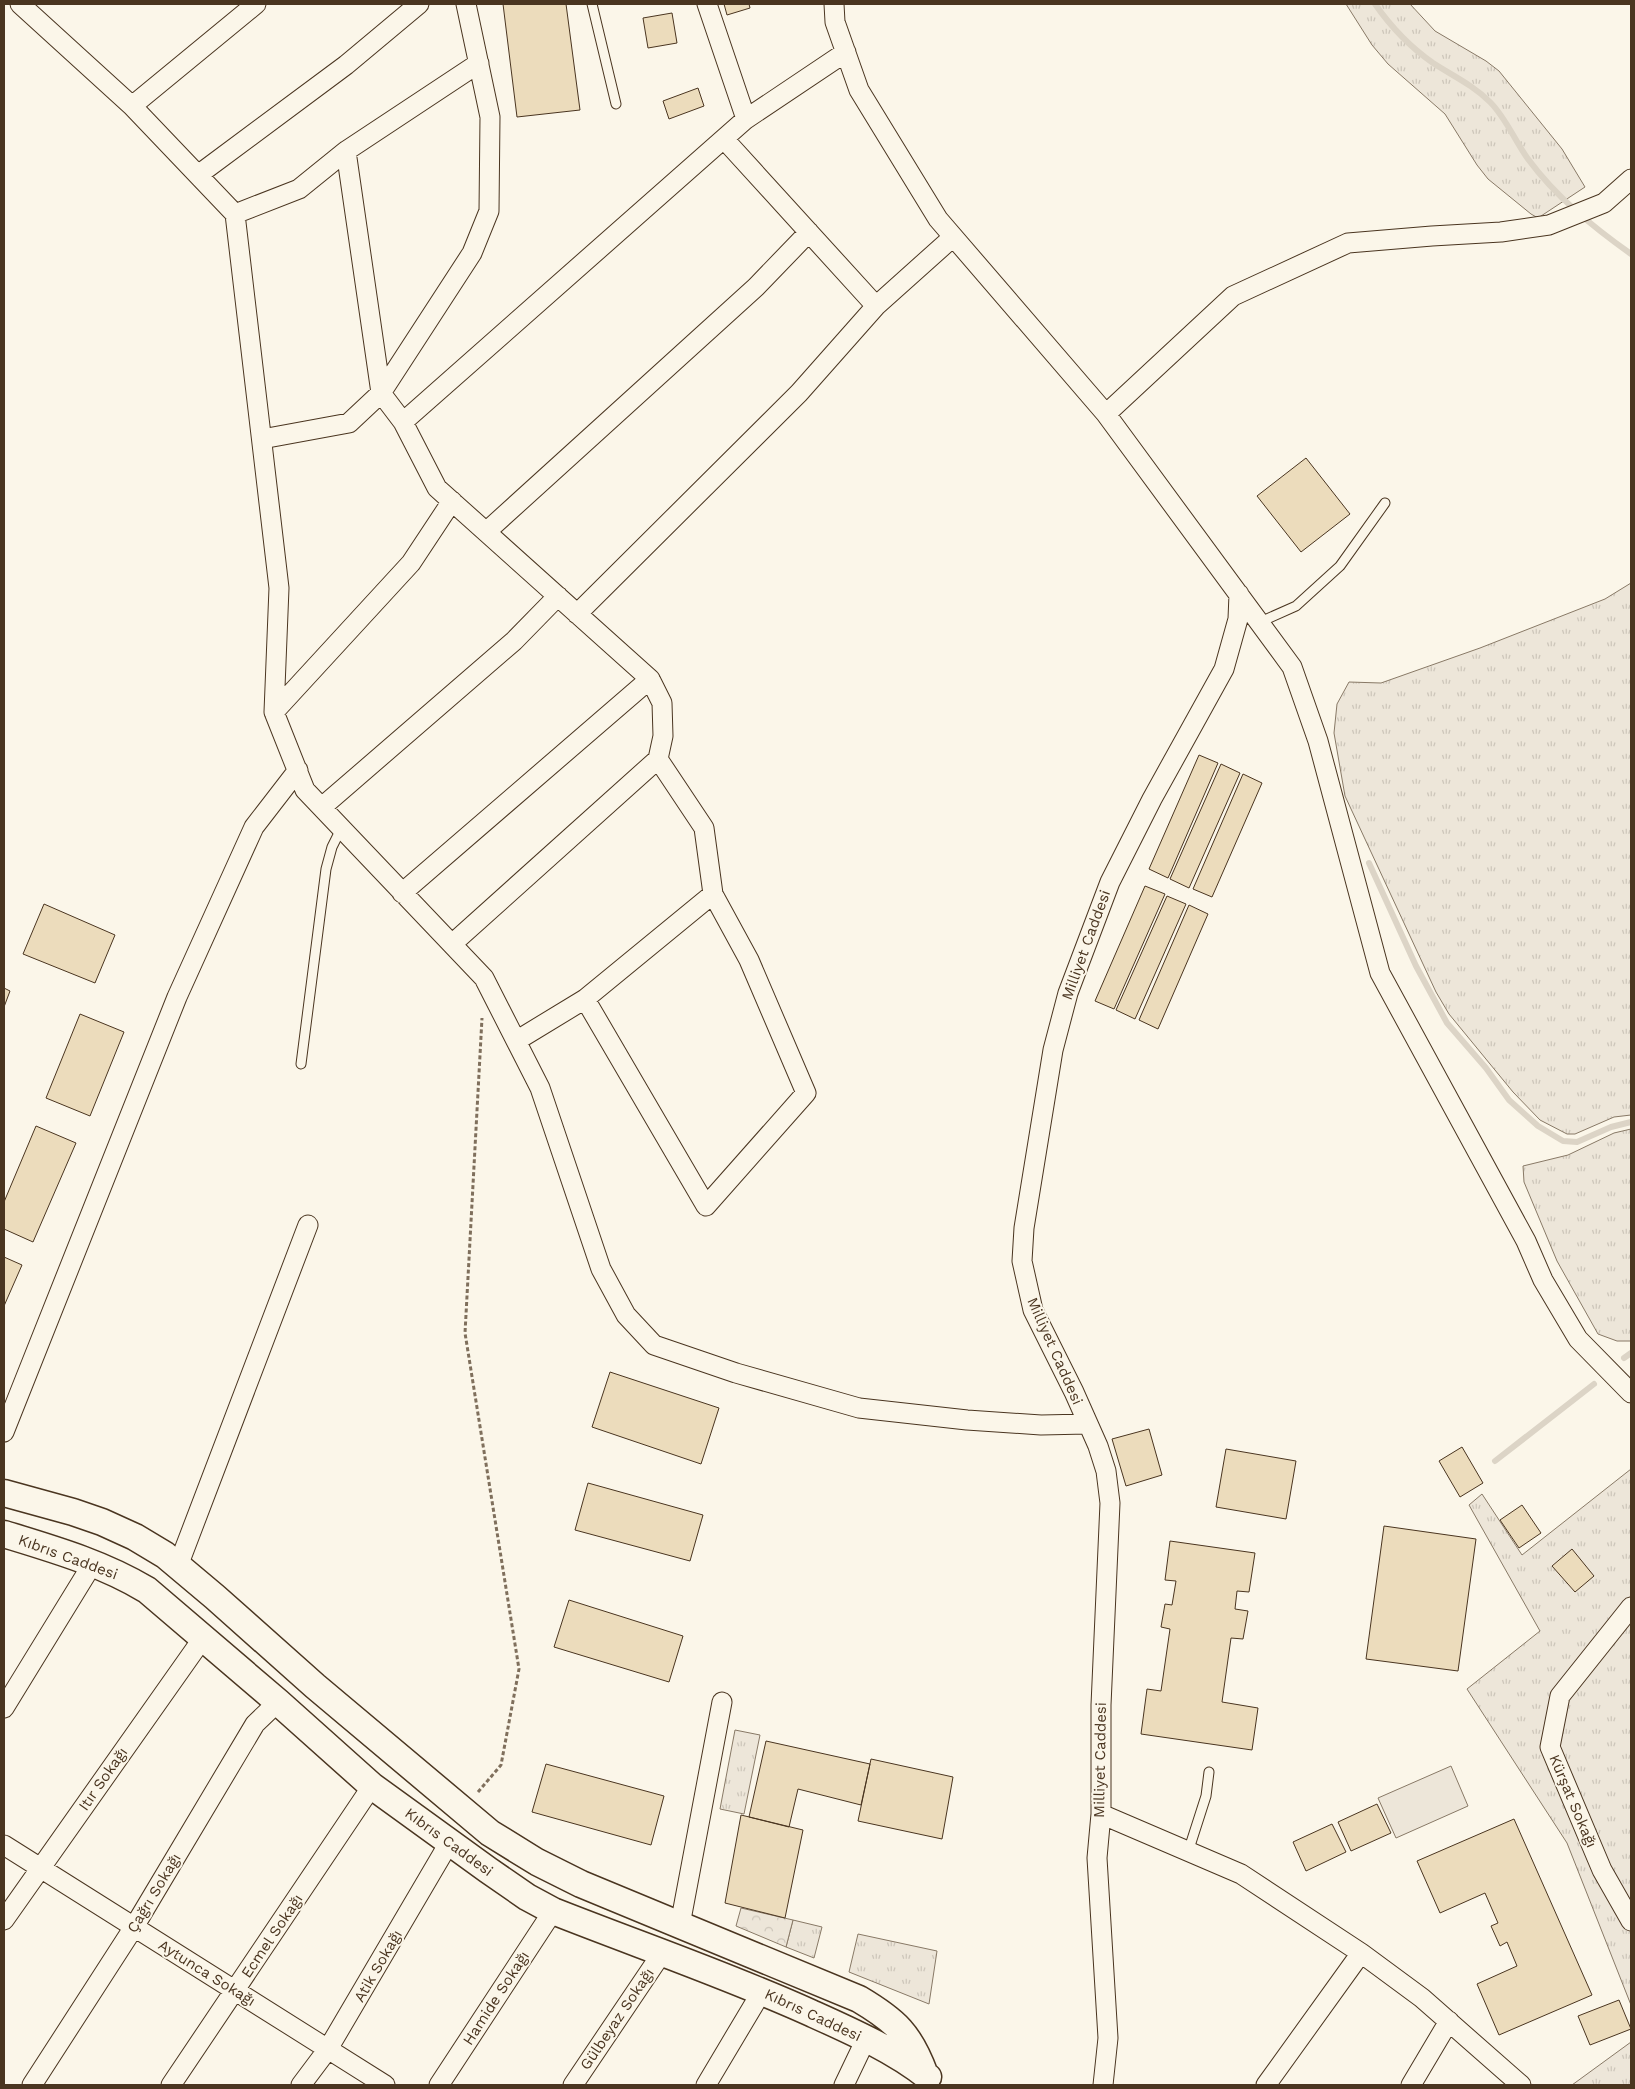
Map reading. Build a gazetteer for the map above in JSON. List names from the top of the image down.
{
  "streets": {
    "main road": ["Kıbrıs Caddesi"],
    "street": [
      "Milliyet Caddesi",
      "Itır Sokağı",
      "Kürşat Sokağı",
      "Çağrı Sokağı",
      "Ecmel Sokağı",
      "Atik Sokağı",
      "Aytunca Sokağı",
      "Hamide Sokağı",
      "Gülbeyaz Sokağı"
    ]
  },
  "crossings": [
    ["Kıbrıs Caddesi", "Itır Sokağı"],
    ["Kıbrıs Caddesi", "Çağrı Sokağı"],
    ["Kıbrıs Caddesi", "Ecmel Sokağı"],
    ["Kıbrıs Caddesi", "Atik Sokağı"],
    ["Kıbrıs Caddesi", "Hamide Sokağı"],
    ["Kıbrıs Caddesi", "Gülbeyaz Sokağı"],
    ["Itır Sokağı", "Aytunca Sokağı"],
    ["Çağrı Sokağı", "Aytunca Sokağı"],
    ["Ecmel Sokağı", "Aytunca Sokağı"],
    ["Atik Sokağı", "Aytunca Sokağı"]
  ]
}
